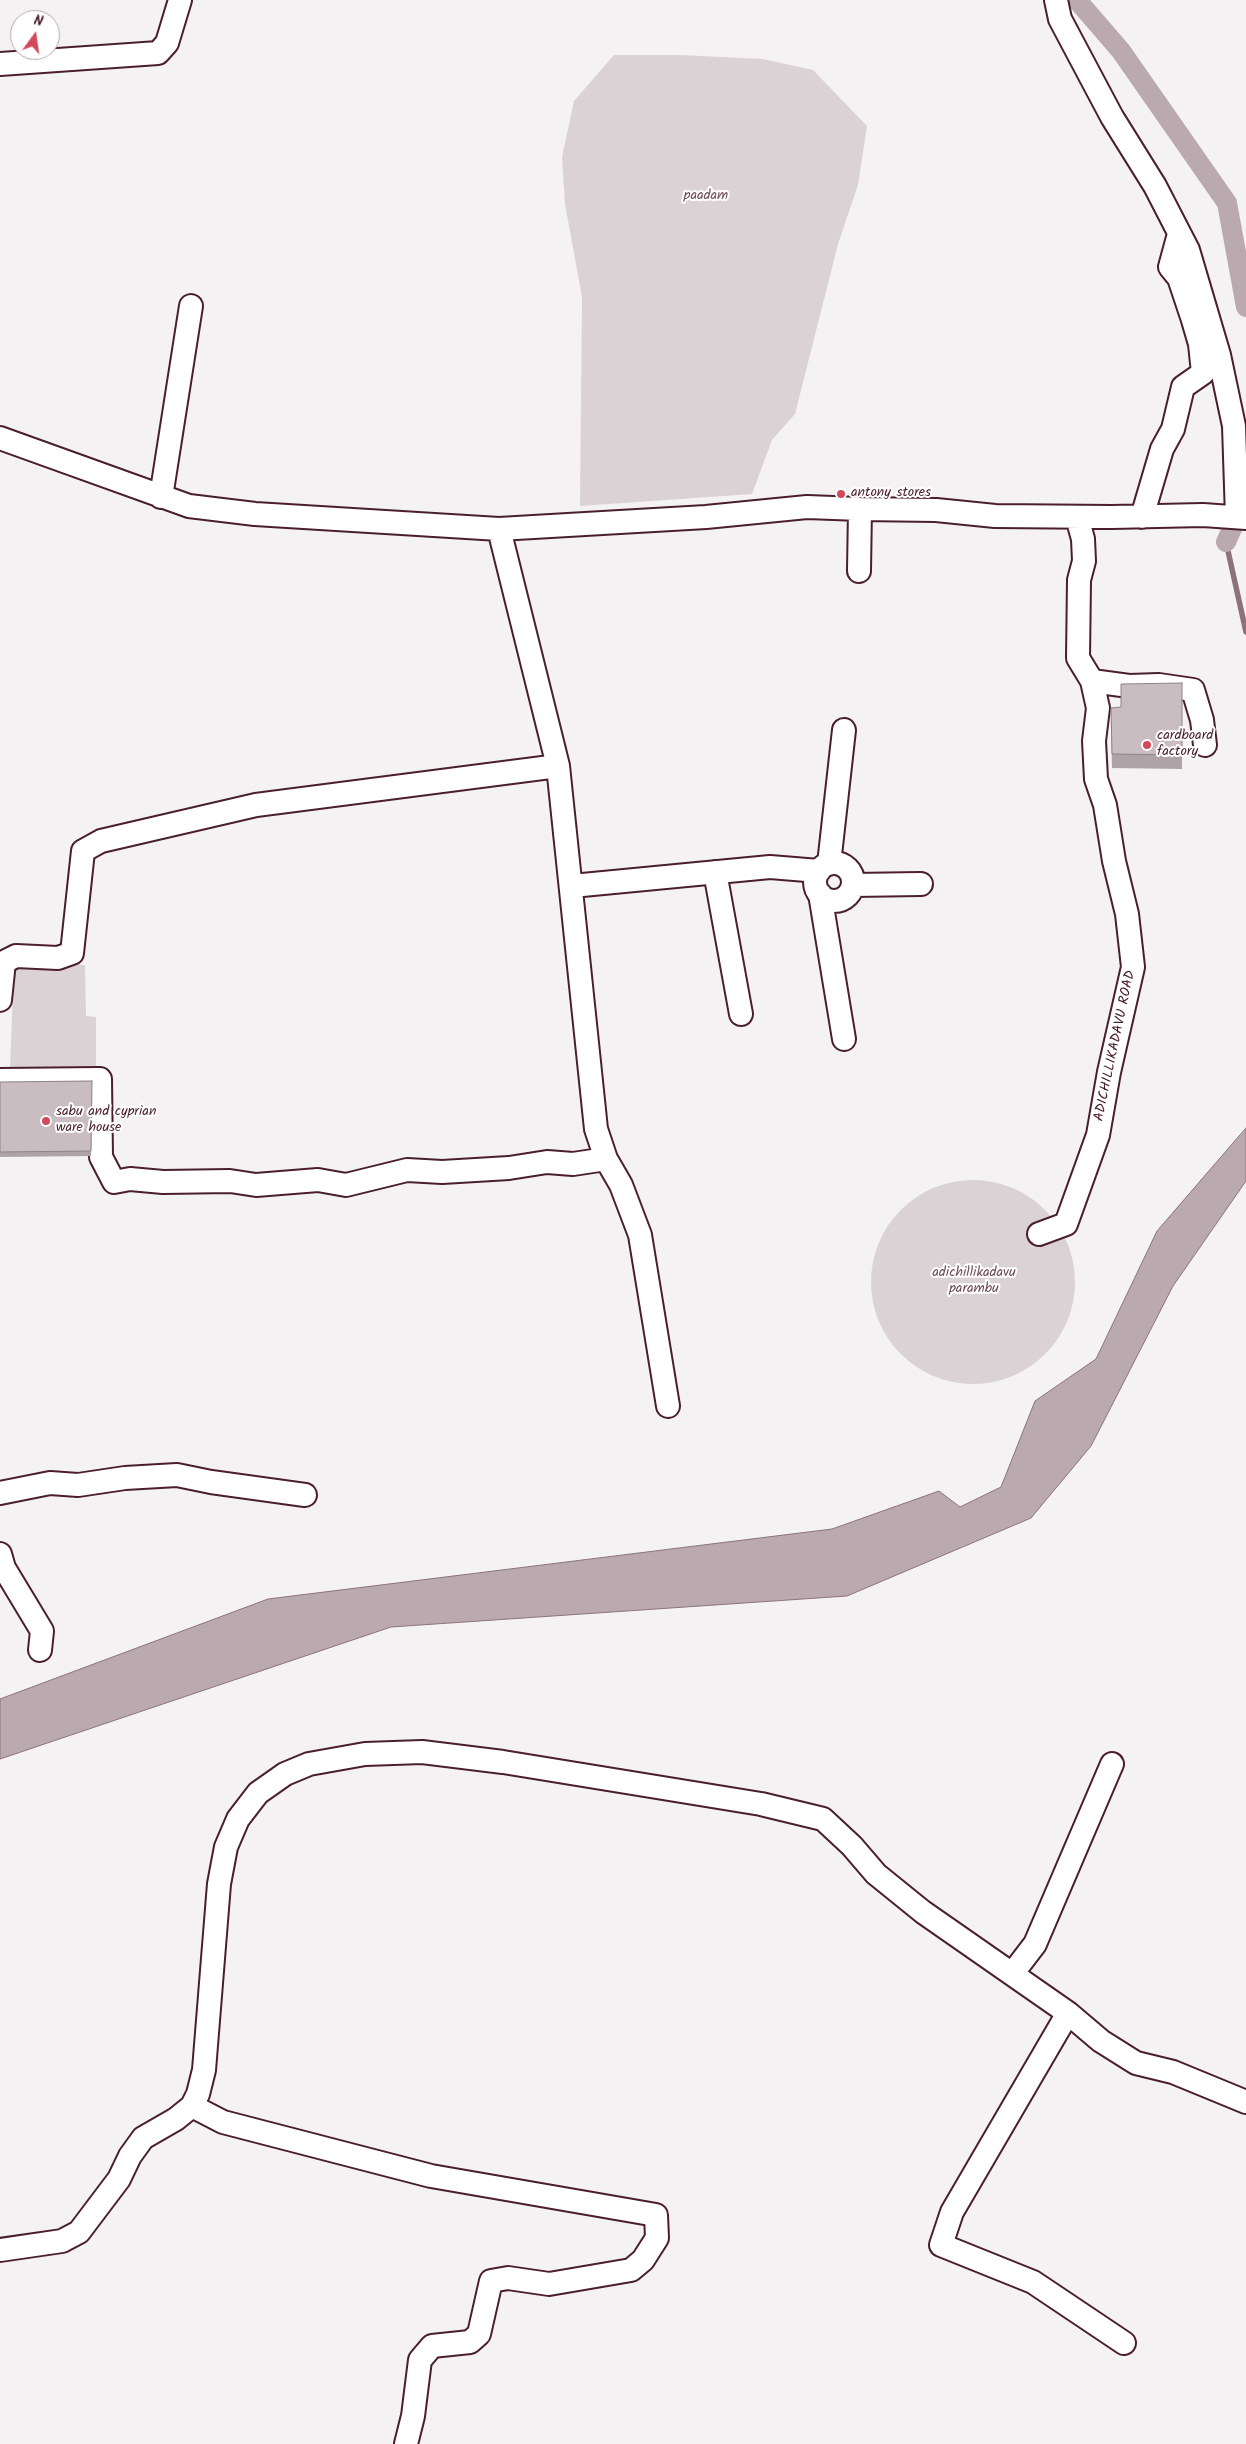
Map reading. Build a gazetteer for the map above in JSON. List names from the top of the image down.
{
  "streets": {
    "street": ["ADICHILLIKADAVU ROAD"]
  },
  "parks": ["paadam", "adichillikadavu parambu"],
  "places": ["antony stores", "cardboard factory", "sabu and cyprian ware house"],
  "north": "top"
}
